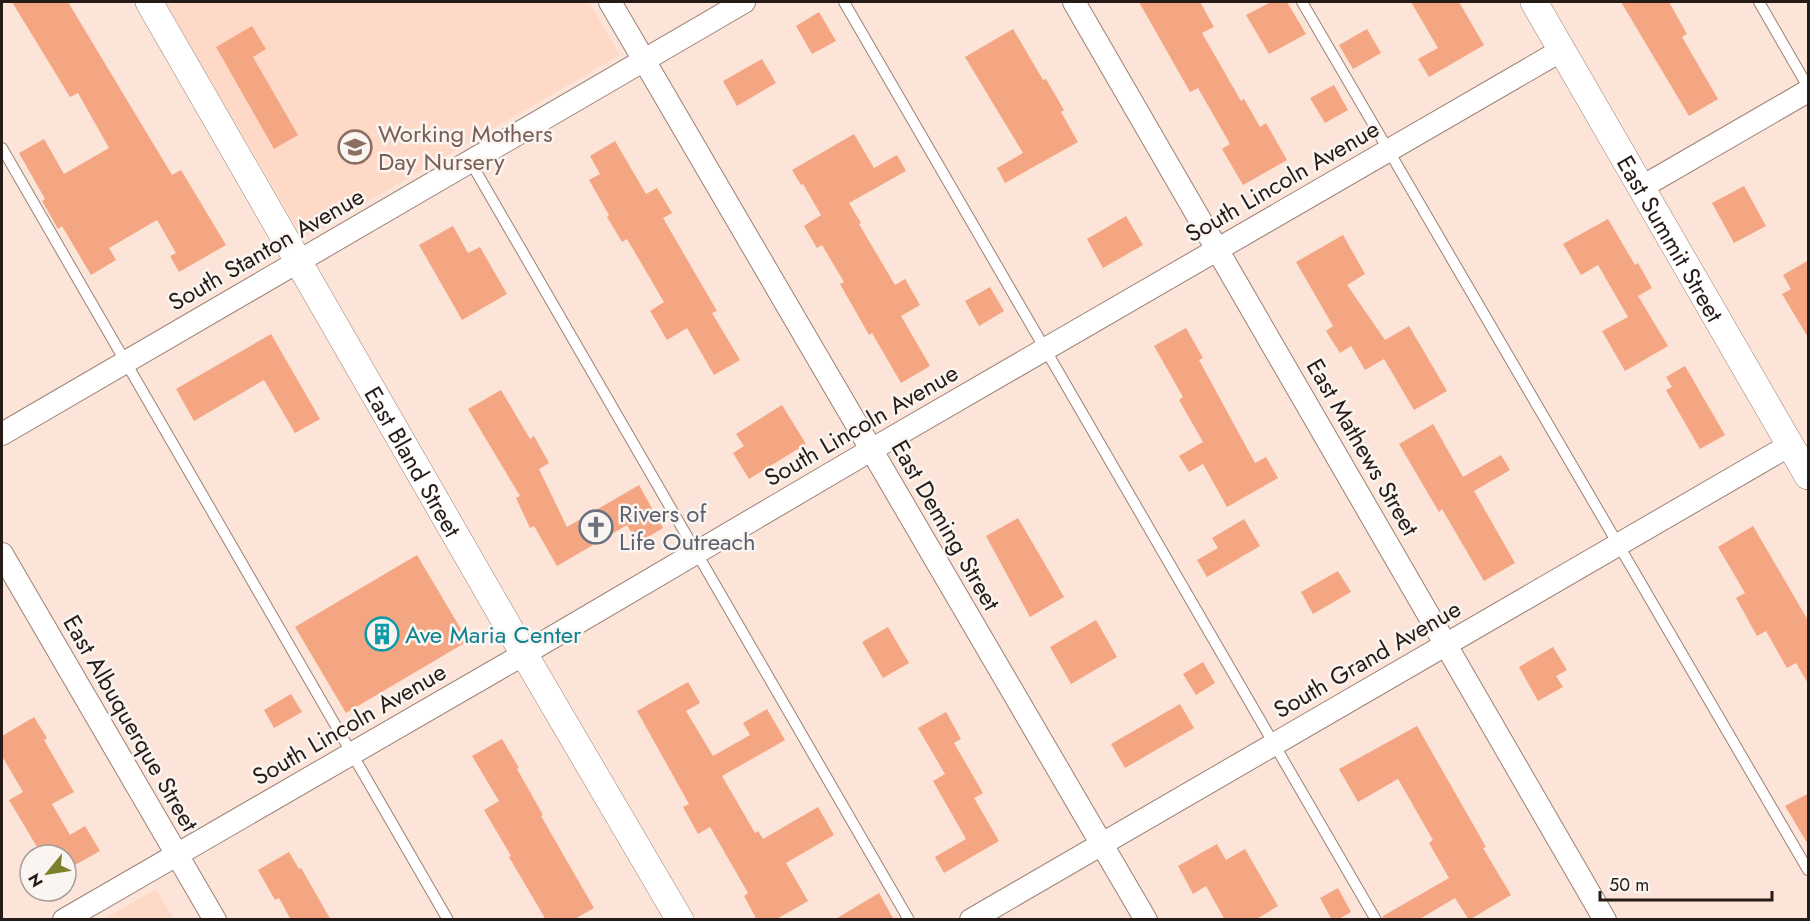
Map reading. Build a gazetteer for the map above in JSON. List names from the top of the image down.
{
  "streets": {
    "street": [
      "South Lincoln Avenue",
      "East Summit Street",
      "South Stanton Avenue",
      "East Mathews Street",
      "East Bland Street",
      "East Deming Street",
      "South Grand Avenue",
      "East Albuquerque Street"
    ]
  },
  "crossings": [
    ["South Lincoln Avenue", "East Summit Street"],
    ["South Lincoln Avenue", "East Mathews Street"],
    ["South Lincoln Avenue", "East Bland Street"],
    ["South Lincoln Avenue", "East Deming Street"],
    ["South Lincoln Avenue", "East Albuquerque Street"],
    ["East Summit Street", "South Grand Avenue"],
    ["South Stanton Avenue", "East Bland Street"],
    ["South Stanton Avenue", "East Deming Street"],
    ["East Mathews Street", "South Grand Avenue"],
    ["East Deming Street", "South Grand Avenue"]
  ],
  "places": {
    "school or university": ["Working Mothers Day Nursery"],
    "church": ["Rivers of Life Outreach"],
    "building": ["Ave Maria Center"]
  },
  "scale_bar": "50 m",
  "north": "bottom left"
}
